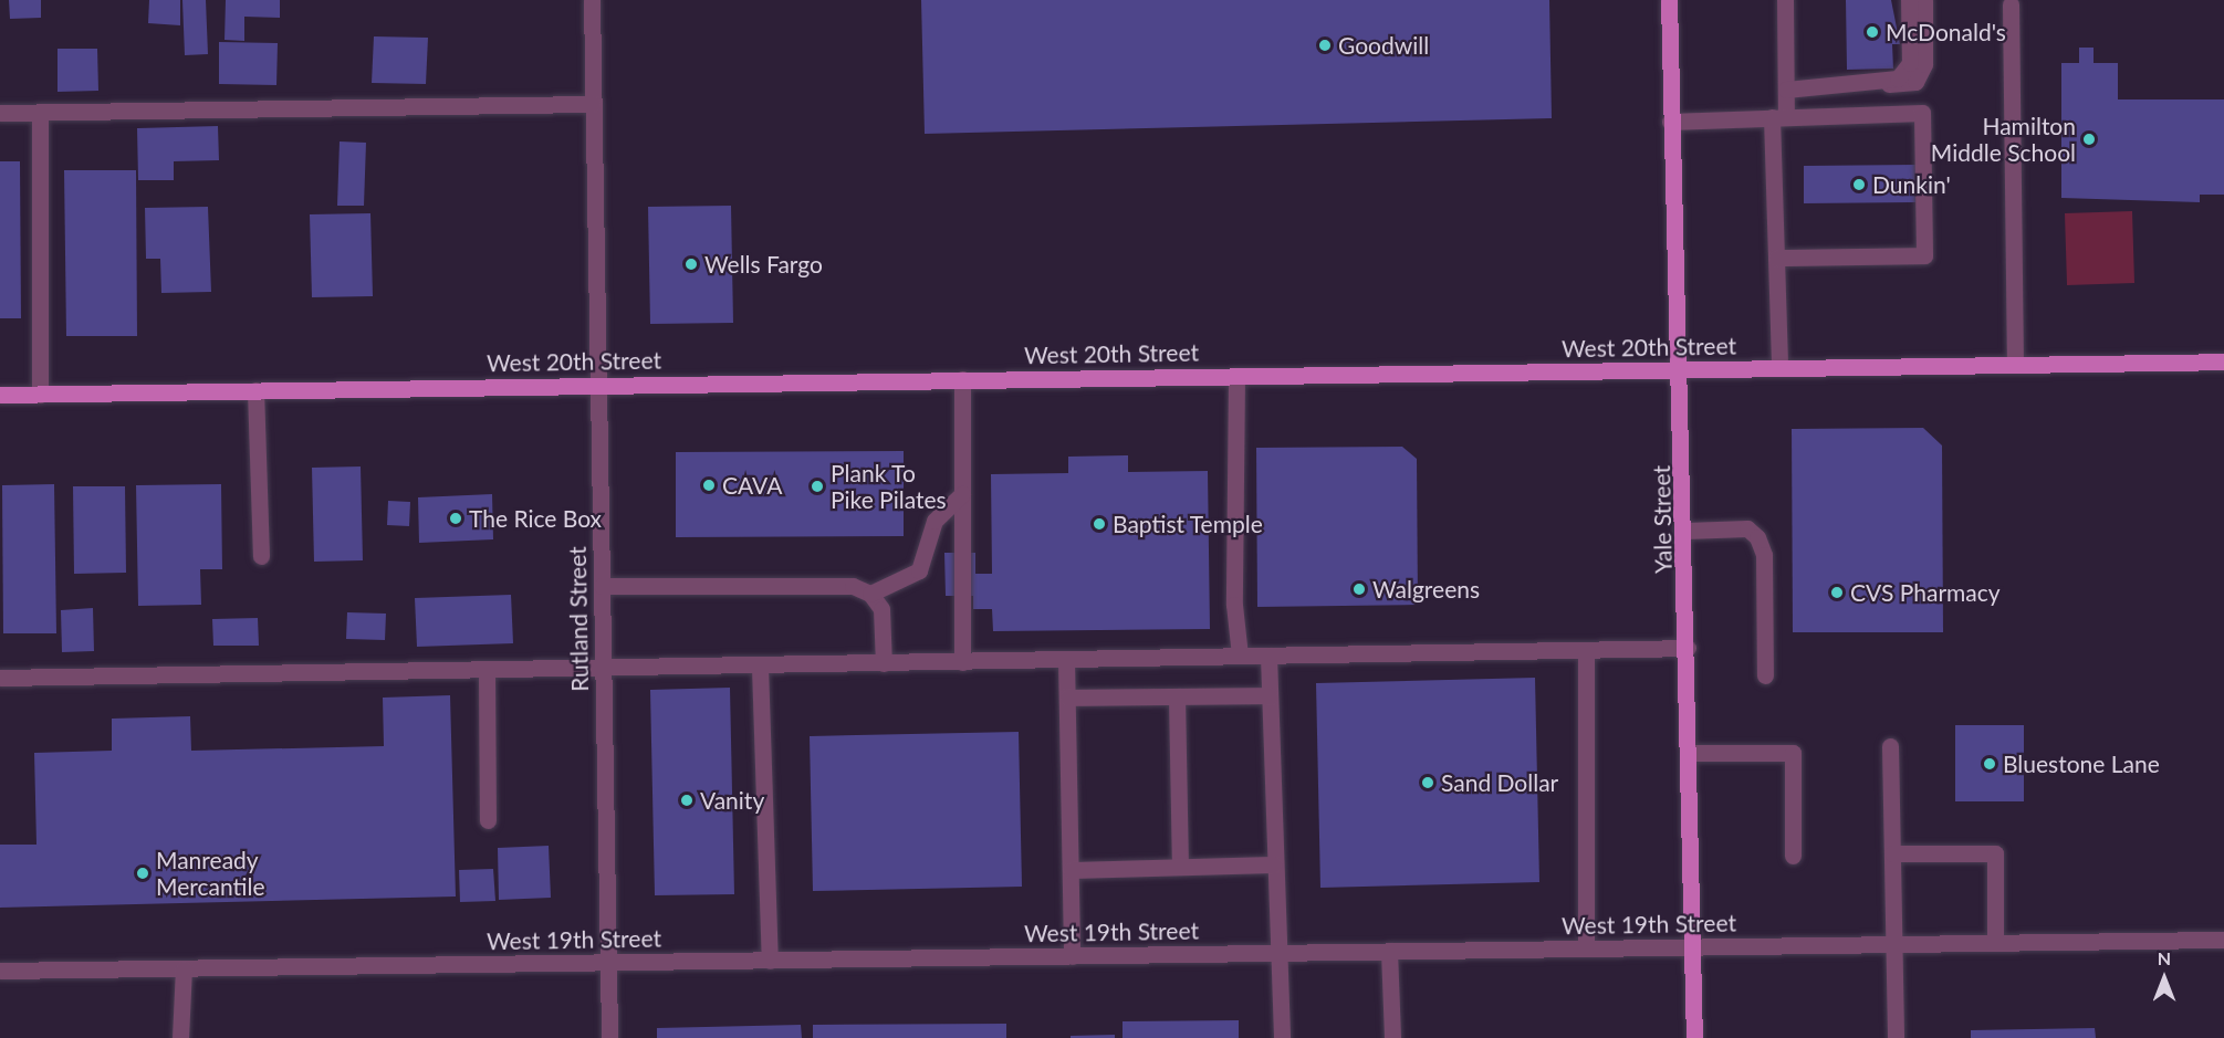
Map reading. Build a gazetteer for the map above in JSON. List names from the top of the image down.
{
  "streets": {
    "main road": ["West 20th Street", "Yale Street"],
    "street": ["Rutland Street", "West 19th Street"]
  },
  "crossings": [
    ["West 20th Street", "Yale Street"],
    ["West 20th Street", "Rutland Street"],
    ["Yale Street", "West 19th Street"],
    ["Rutland Street", "West 19th Street"]
  ],
  "places": [
    "McDonald's",
    "Goodwill",
    "Hamilton Middle School",
    "Dunkin'",
    "Wells Fargo",
    "CAVA",
    "Plank To Pike Pilates",
    "The Rice Box",
    "Baptist Temple",
    "Walgreens",
    "CVS Pharmacy",
    "Bluestone Lane",
    "Sand Dollar",
    "Vanity",
    "Manready Mercantile"
  ],
  "north": "top"
}
